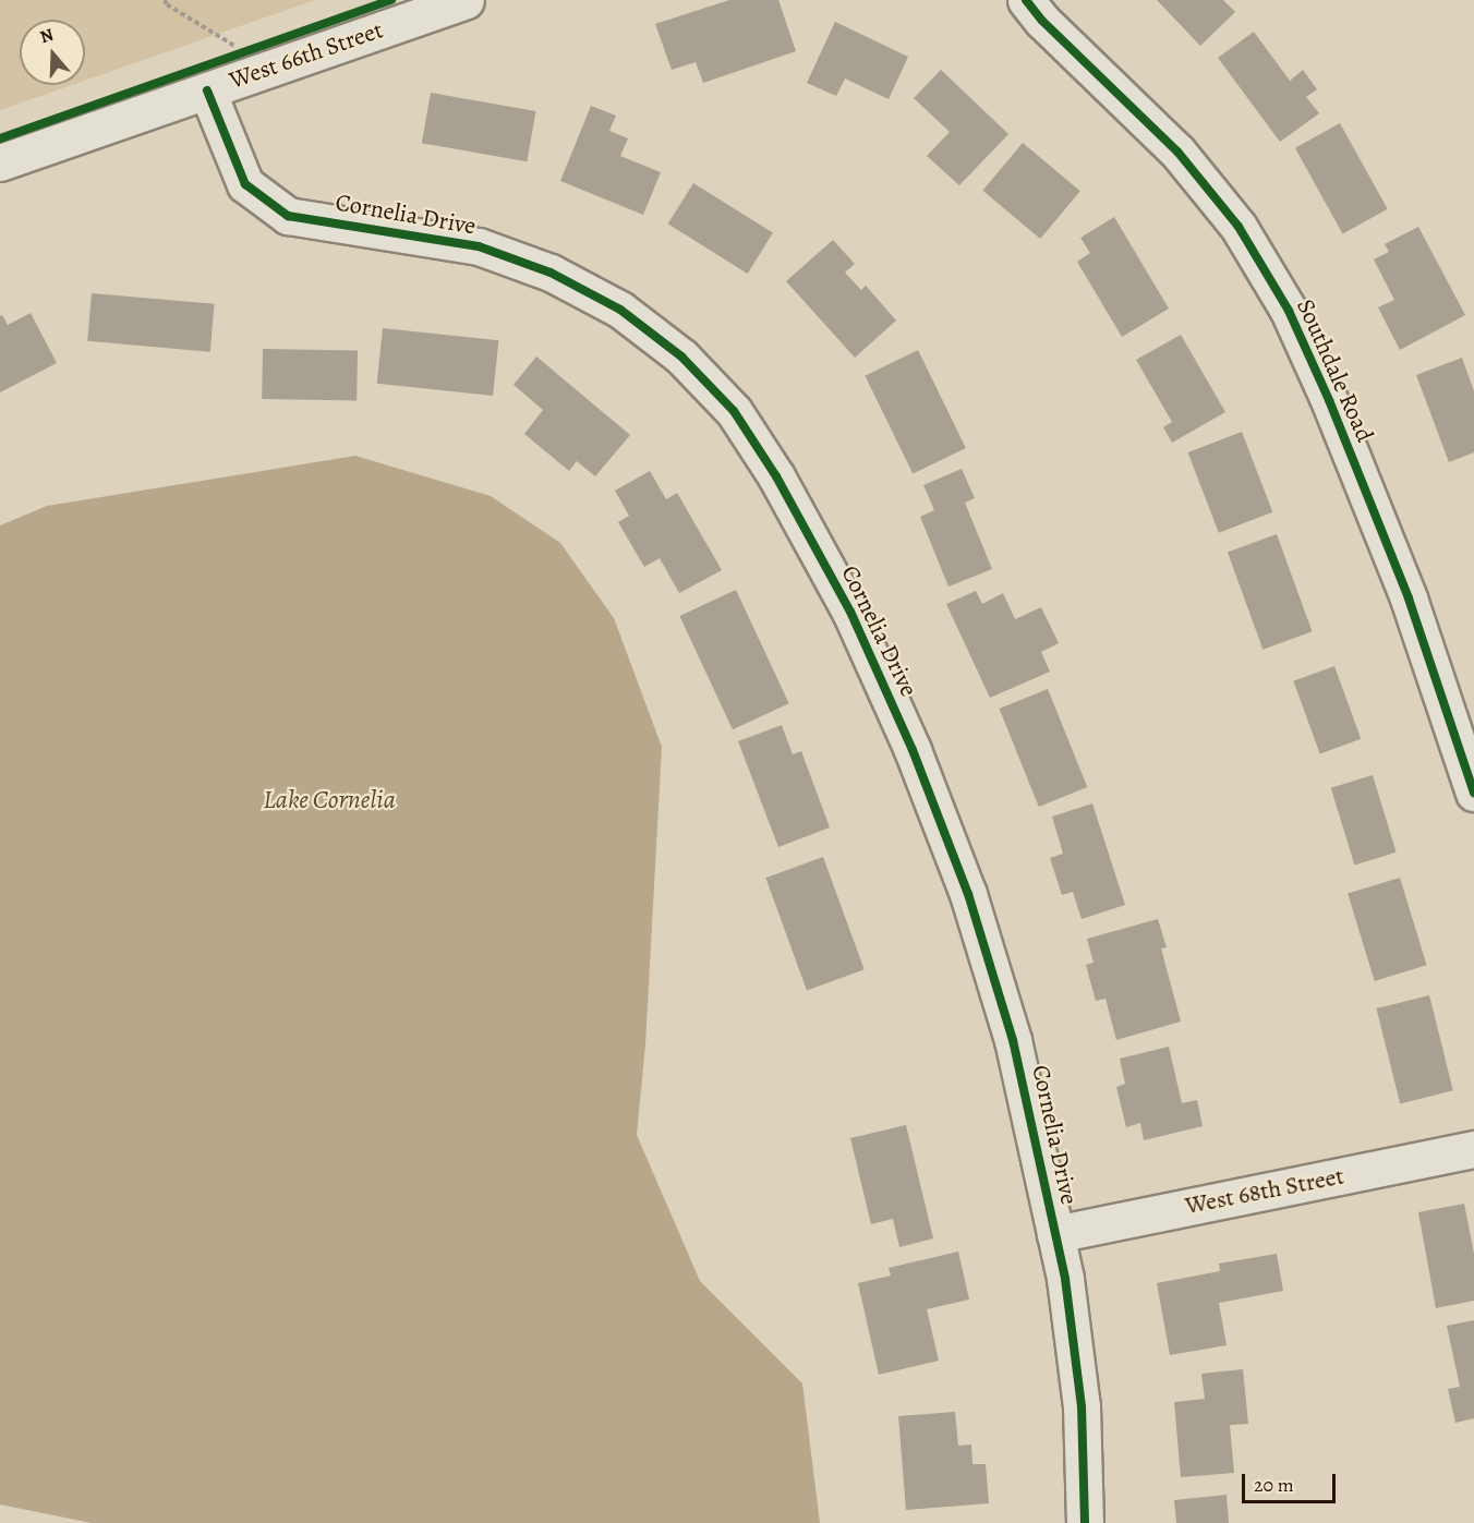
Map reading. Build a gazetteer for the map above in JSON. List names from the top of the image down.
{
  "streets": {
    "street": [
      "West 66th Street",
      "Cornelia Drive",
      "Southdale Road",
      "West 68th Street"
    ]
  },
  "crossings": [
    ["West 66th Street", "Cornelia Drive"],
    ["Cornelia Drive", "West 68th Street"]
  ],
  "water": ["Lake Cornelia"],
  "scale_bar": "20 m",
  "north": "top"
}
